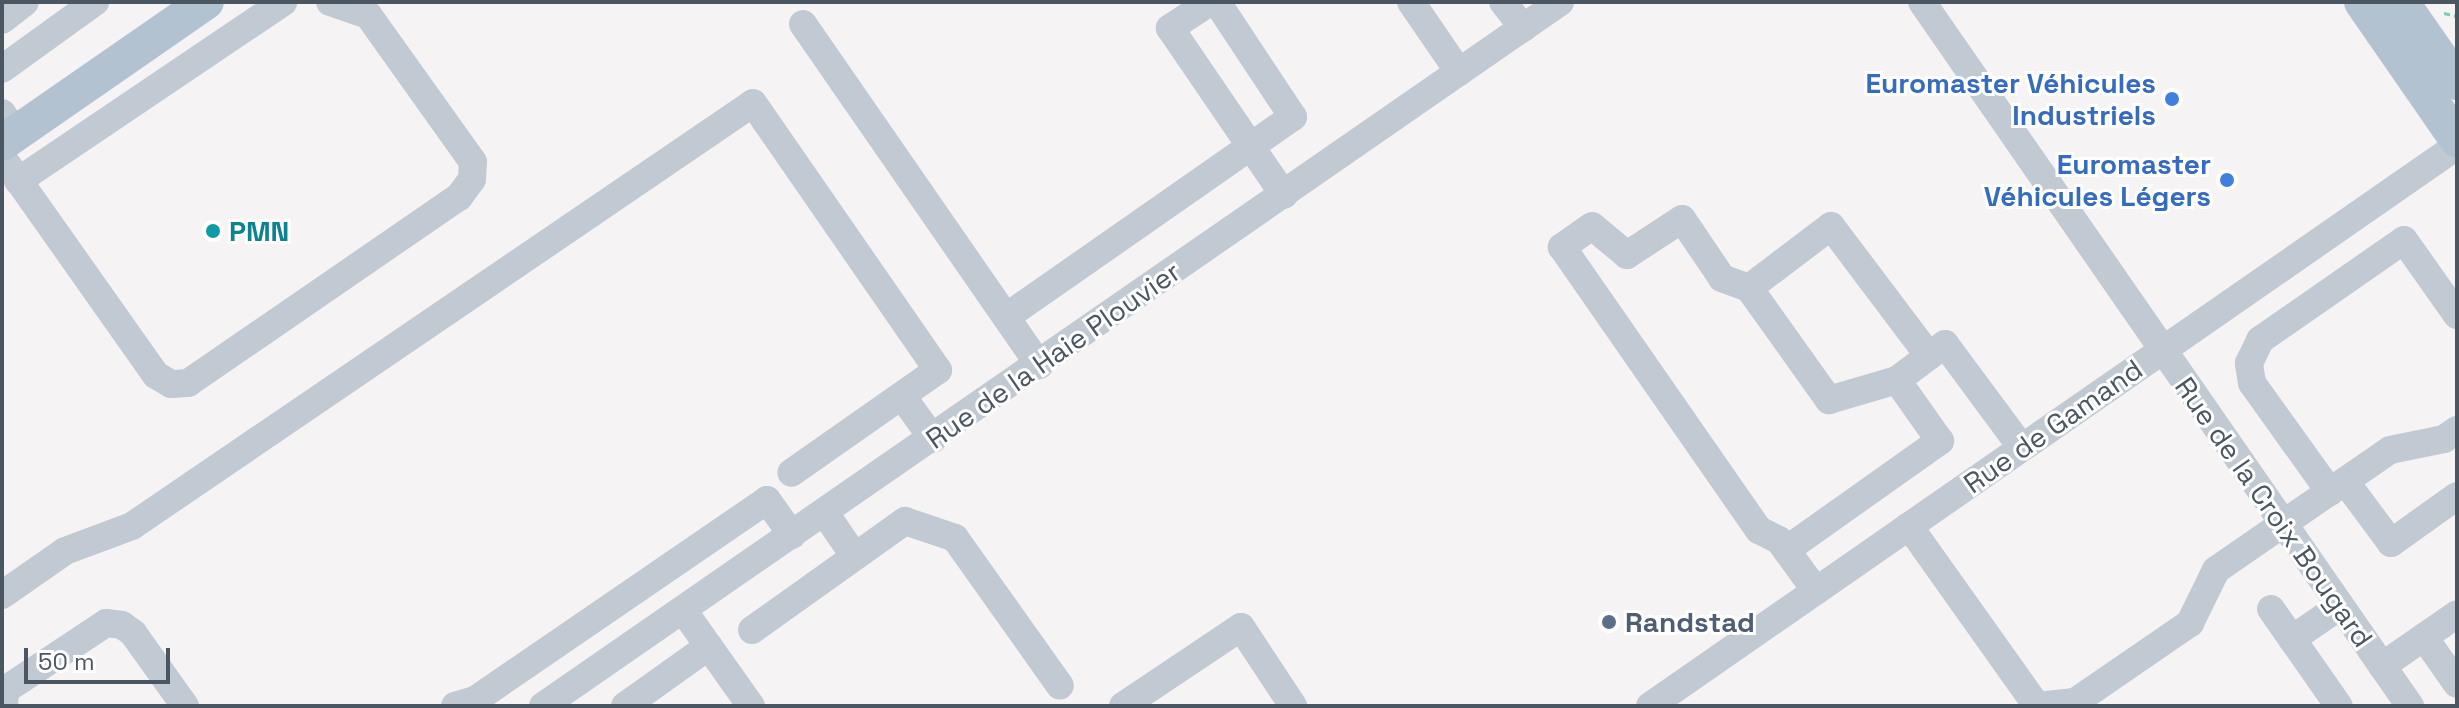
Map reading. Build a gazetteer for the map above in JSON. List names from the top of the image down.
{
  "streets": {
    "street": ["Rue de la Haie Plouvier", "Rue de Gamand", "Rue de la Croix Bougard"]
  },
  "crossings": [
    ["Rue de Gamand", "Rue de la Croix Bougard"]
  ],
  "places": [
    "Euromaster Véhicules Industriels",
    "Euromaster Véhicules Légers",
    "PMN",
    "Randstad"
  ],
  "scale_bar": "50 m"
}
